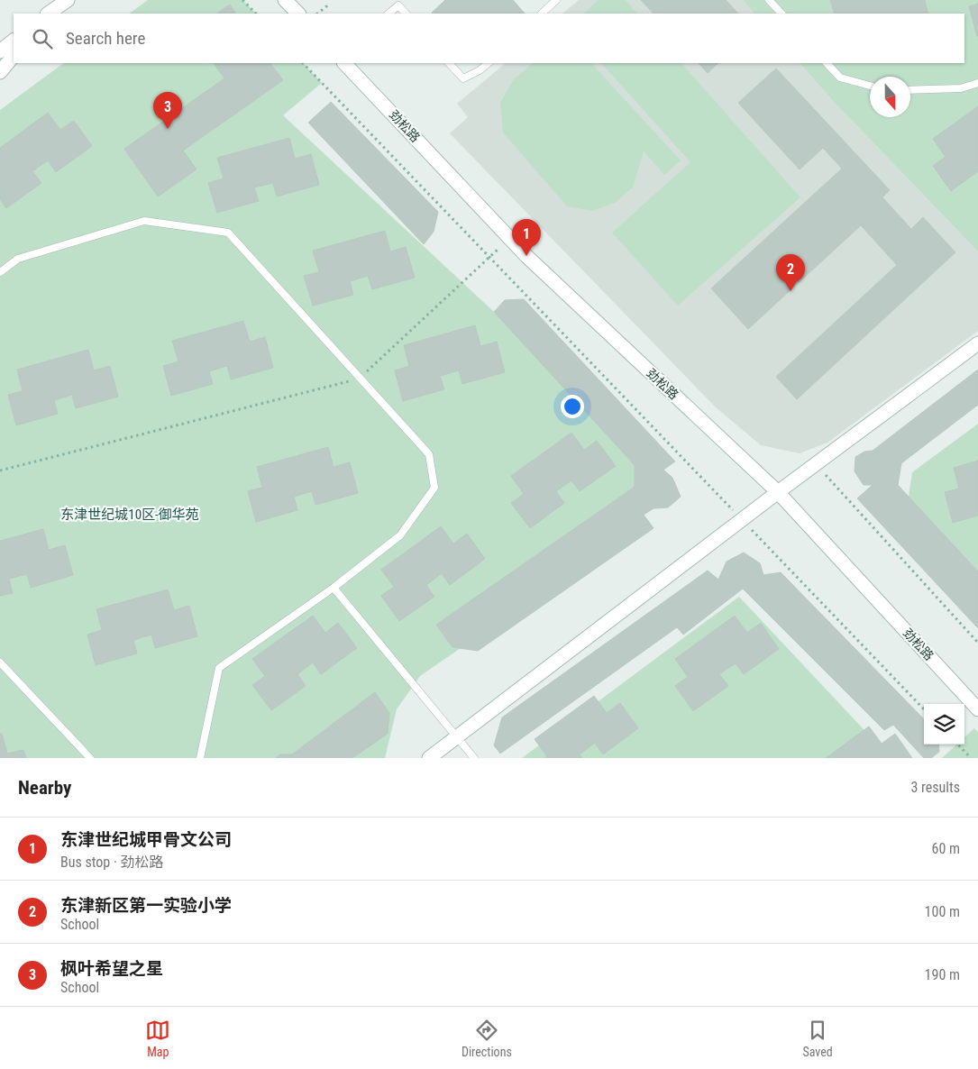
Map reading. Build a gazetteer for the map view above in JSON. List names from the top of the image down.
{
  "streets": {
    "street": ["劲松路"]
  },
  "districts": ["东津世纪城10区-御华苑"],
  "north": "bottom",
  "page": {
    "search": "Search here",
    "pins": ["3", "1", "2"],
    "heading": ["Nearby", "3 results"],
    "list": [
      {
        "mark": "1",
        "name": "东津世纪城甲骨文公司",
        "note": "Bus stop · 劲松路",
        "value": "60 m"
      },
      {
        "mark": "2",
        "name": "东津新区第一实验小学",
        "note": "School",
        "value": "100 m"
      },
      {
        "mark": "3",
        "name": "枫叶希望之星",
        "note": "School",
        "value": "190 m"
      }
    ],
    "nav": ["Map", "Directions", "Saved"]
  }
}
